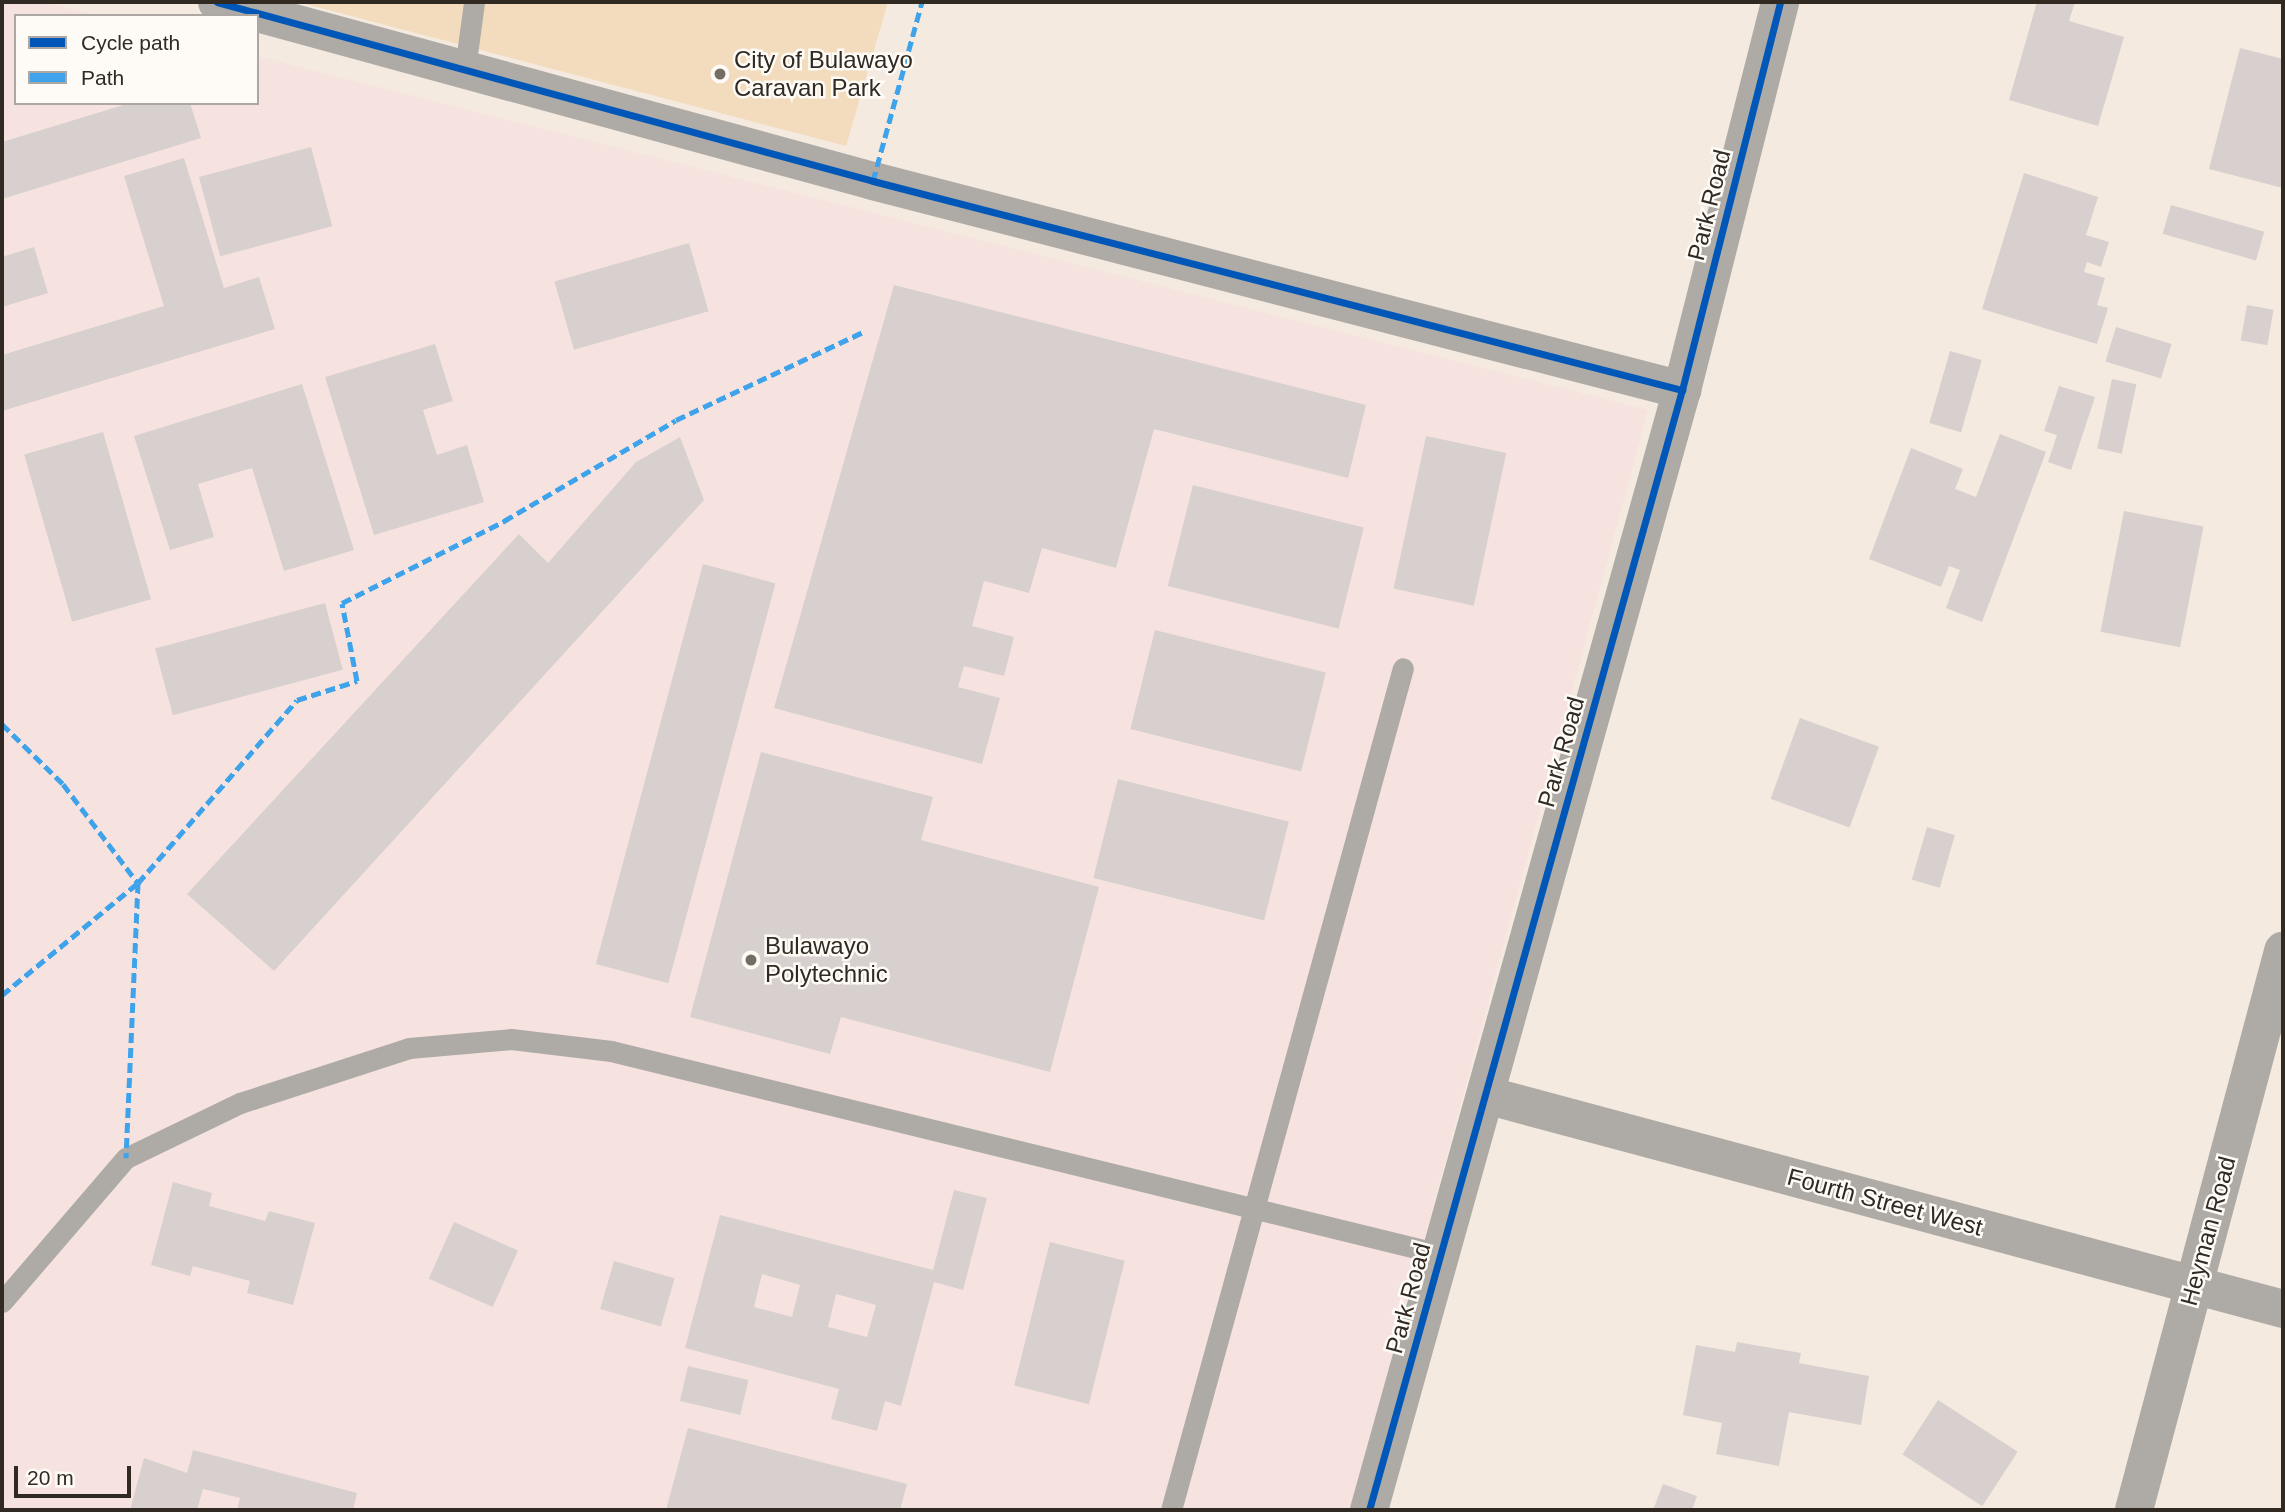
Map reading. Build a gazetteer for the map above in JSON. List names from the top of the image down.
{
  "streets": {
    "street": ["Park Road", "Fourth Street West", "Heyman Road"]
  },
  "crossings": [
    ["Park Road", "Fourth Street West"],
    ["Fourth Street West", "Heyman Road"]
  ],
  "places": ["City of Bulawayo Caravan Park", "Bulawayo Polytechnic"],
  "legend": ["Cycle path", "Path"],
  "scale_bar": "20 m"
}
